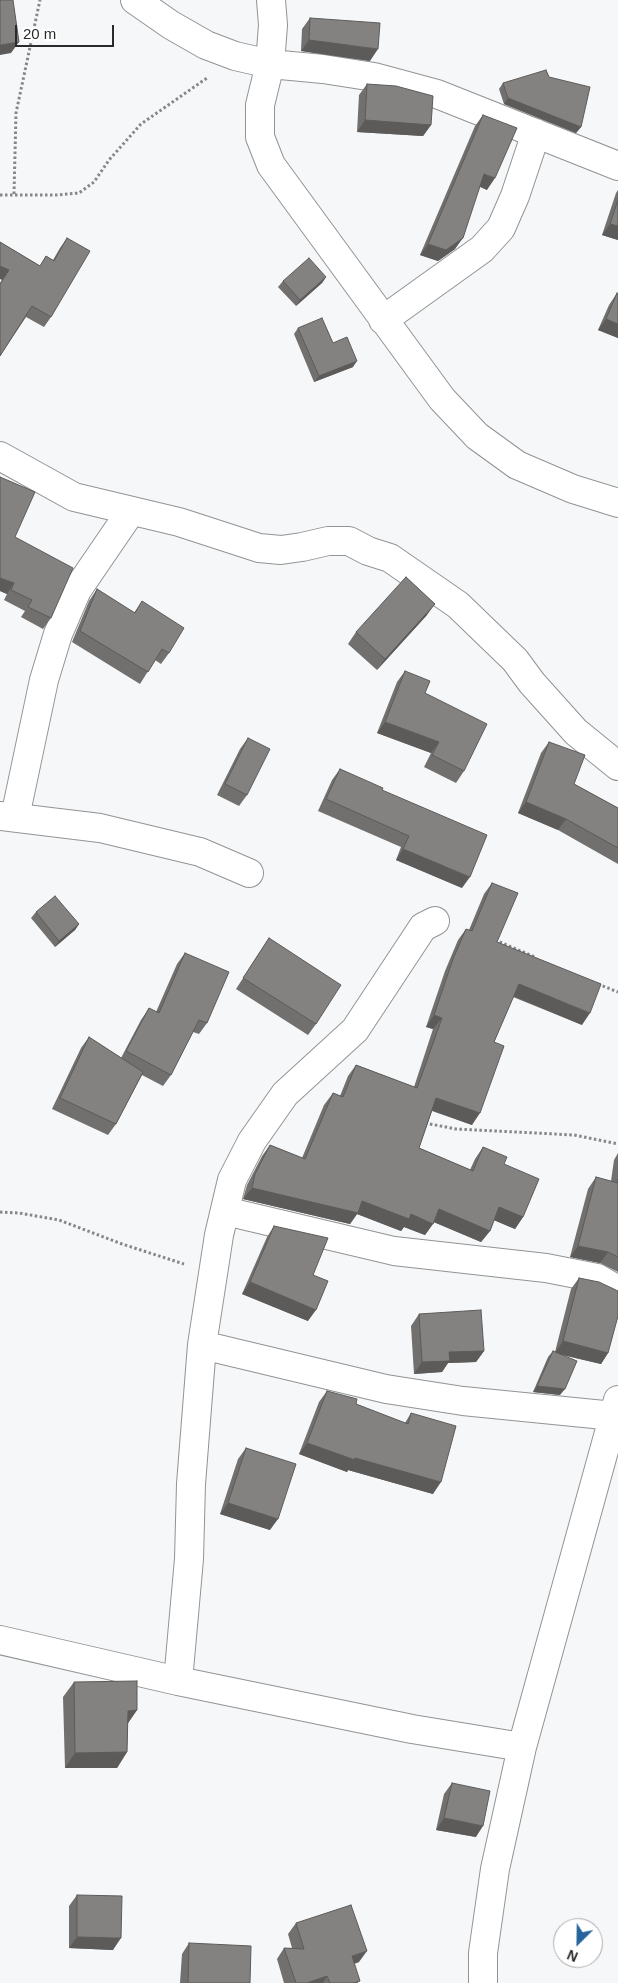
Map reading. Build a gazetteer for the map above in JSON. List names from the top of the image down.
{
  "scale_bar": "20 m",
  "north": "bottom left"
}
